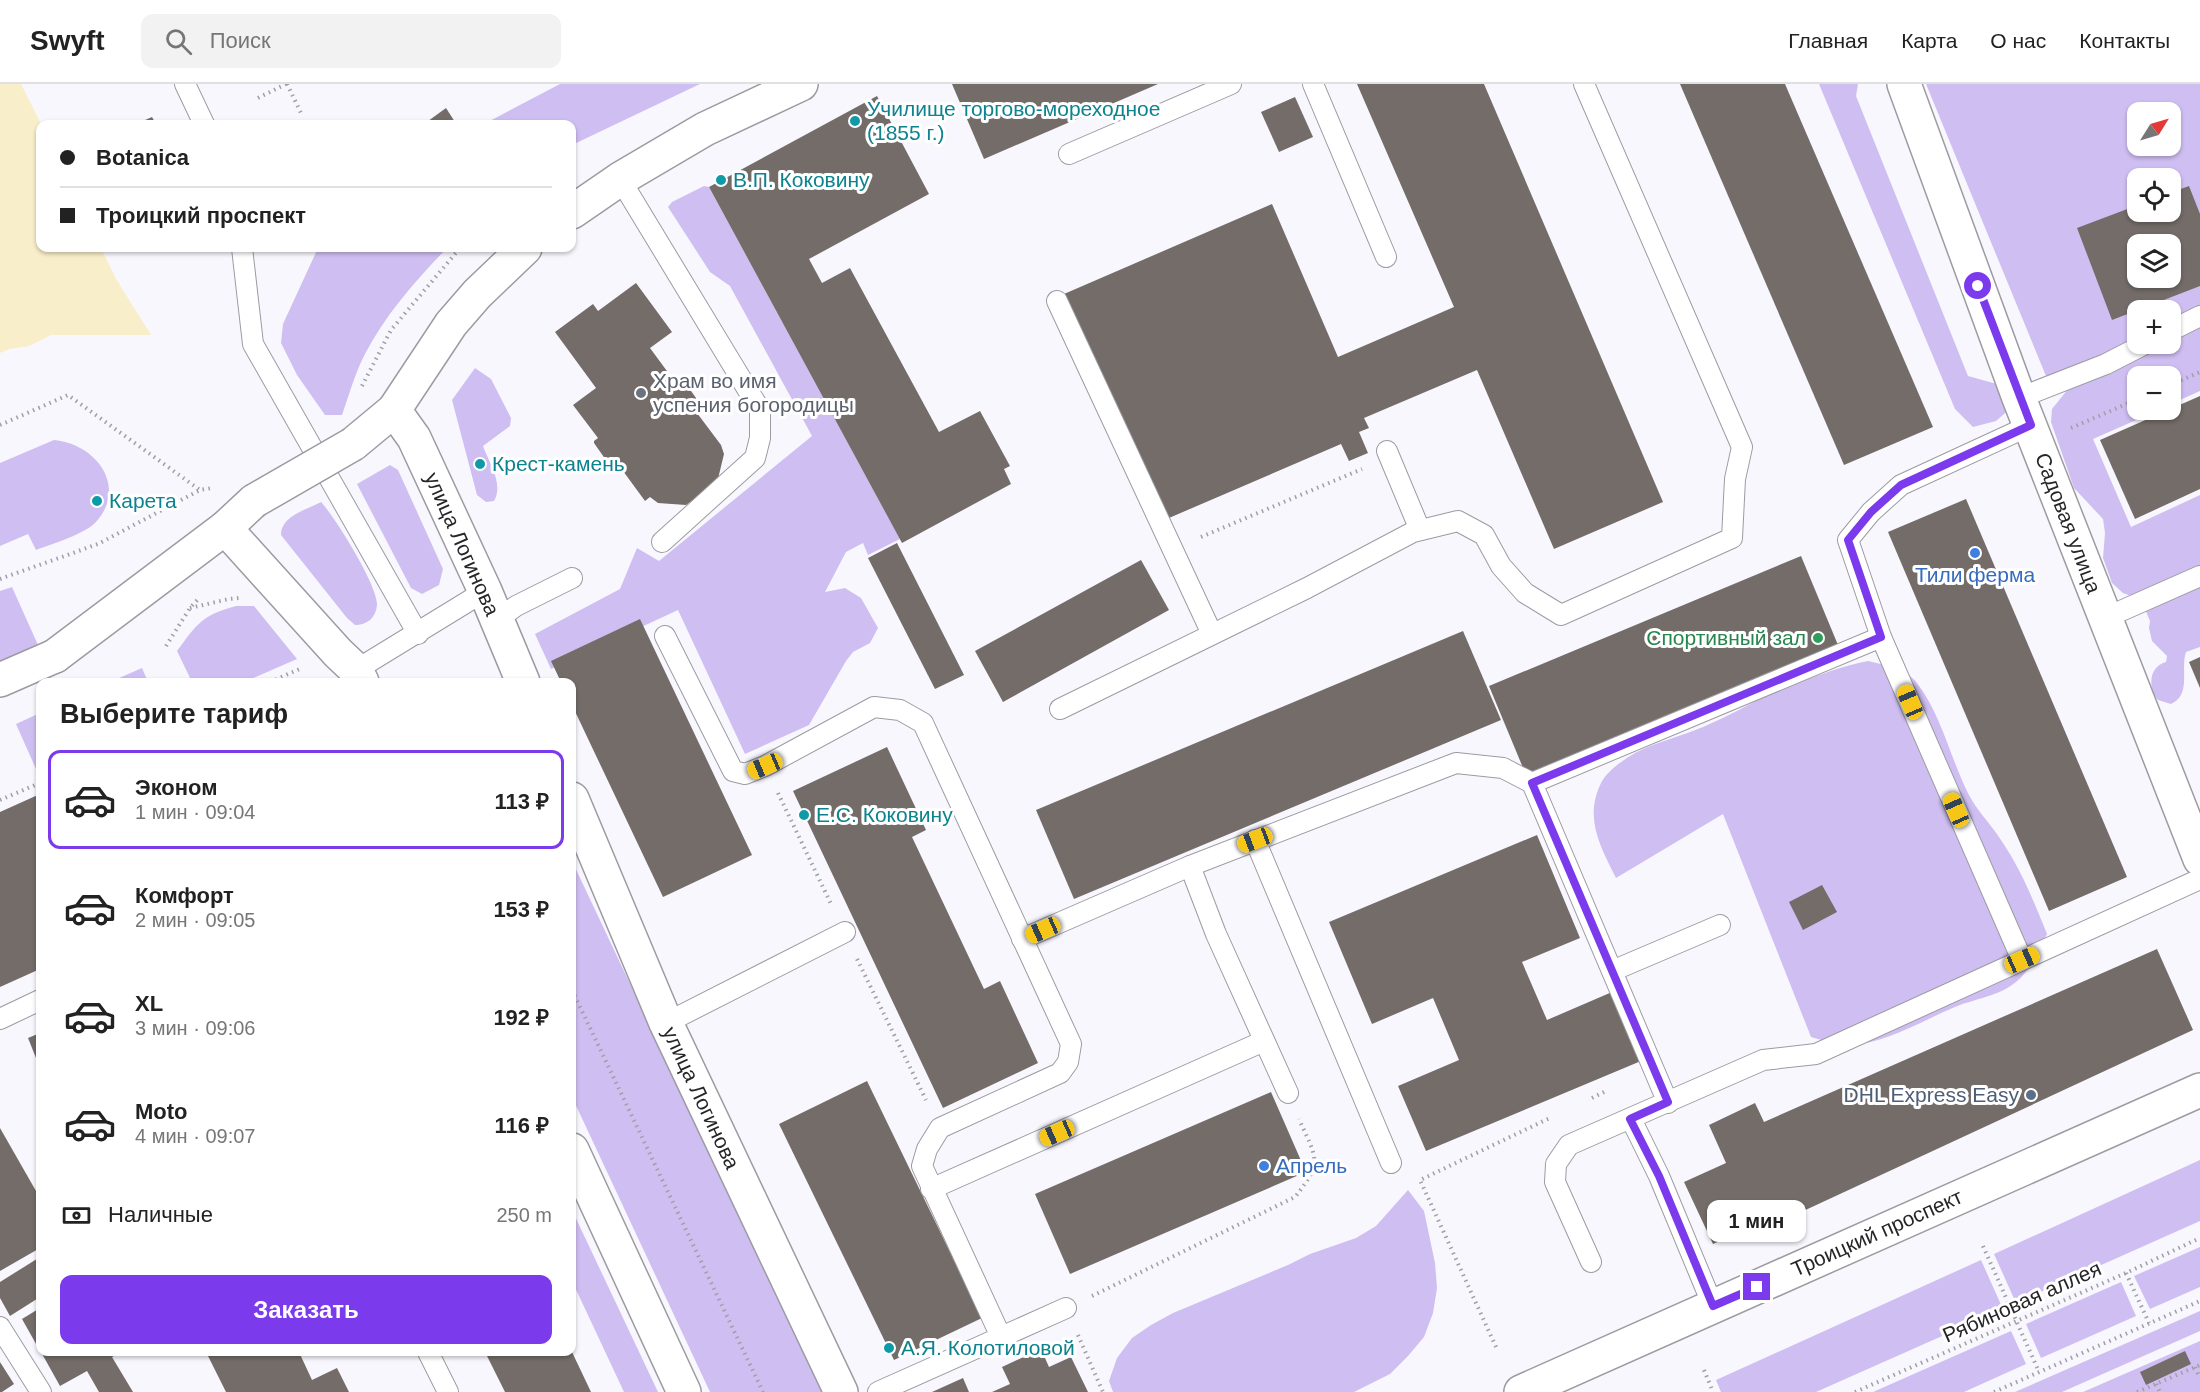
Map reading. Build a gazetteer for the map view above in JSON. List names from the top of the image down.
{
  "streets": {
    "street": ["Садовая улица", "улица Логинова", "Троицкий проспект"],
    "path": ["Рябиновая аллея"]
  },
  "places": [
    "Училище торгово-мореходное (1855 г.)",
    "В.П. Коковину",
    "Храм во имя успения богородицы",
    "Крест-камень",
    "Карета",
    "Тили ферма",
    "Спортивный зал",
    "Е.С. Коковину",
    "DHL Express Easy",
    "Апрель",
    "А.Я. Колотиловой"
  ],
  "north": "top right",
  "page": {
    "header": "Swyft",
    "search": "Поиск",
    "nav": [
      "Главная",
      "Карта",
      "О нас",
      "Контакты"
    ],
    "map_buttons": ["+", "−"],
    "banner": ["Botanica", "Троицкий проспект"],
    "heading": "Выберите тариф",
    "list": [
      {
        "name": "Эконом",
        "note": "1 мин · 09:04",
        "value": "113 ₽"
      },
      {
        "name": "Комфорт",
        "note": "2 мин · 09:05",
        "value": "153 ₽"
      },
      {
        "name": "XL",
        "note": "3 мин · 09:06",
        "value": "192 ₽"
      },
      {
        "name": "Moto",
        "note": "4 мин · 09:07",
        "value": "116 ₽"
      }
    ],
    "pay": ["Наличные", "250 m"],
    "bubble": "1 мин",
    "buttons": "Заказать"
  }
}
